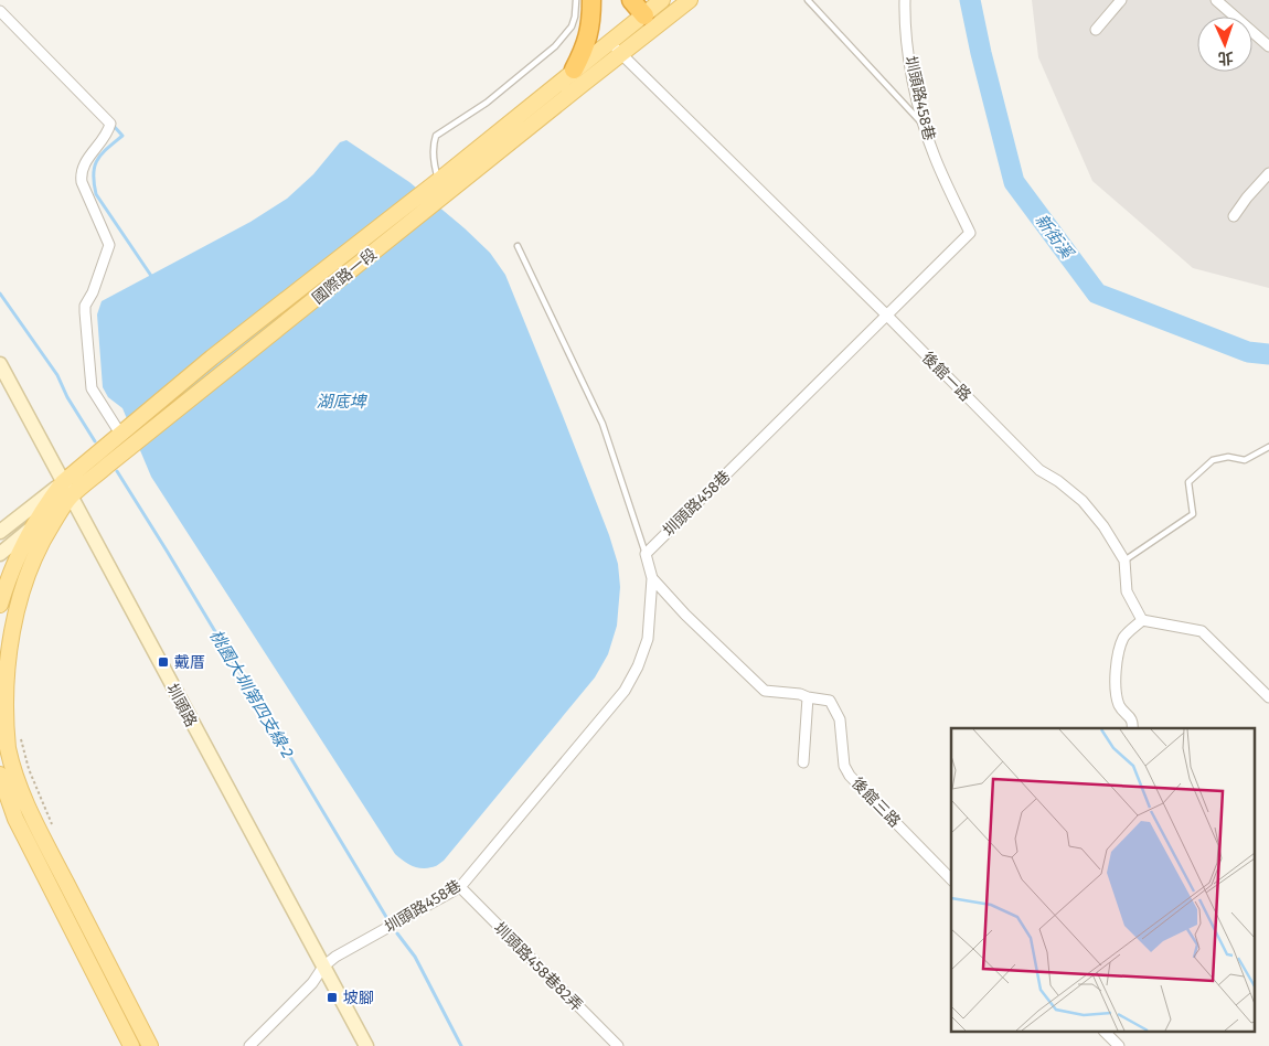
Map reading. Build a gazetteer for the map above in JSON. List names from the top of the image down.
{
  "streets": {
    "main road": ["國際路一段"],
    "street": [
      "圳頭路458巷",
      "後館一路",
      "圳頭路",
      "後館三路",
      "圳頭路458巷82弄"
    ]
  },
  "crossings": [
    ["圳頭路458巷", "後館一路"],
    ["圳頭路458巷", "圳頭路"],
    ["圳頭路458巷", "後館三路"],
    ["圳頭路458巷", "圳頭路458巷82弄"],
    ["國際路一段", "後館一路"],
    ["國際路一段", "圳頭路"]
  ],
  "water": ["新街溪", "湖底埤", "桃園大圳第四支線-2"],
  "places": {
    "transit": ["戴厝", "坡腳"]
  },
  "north": "bottom"
}
